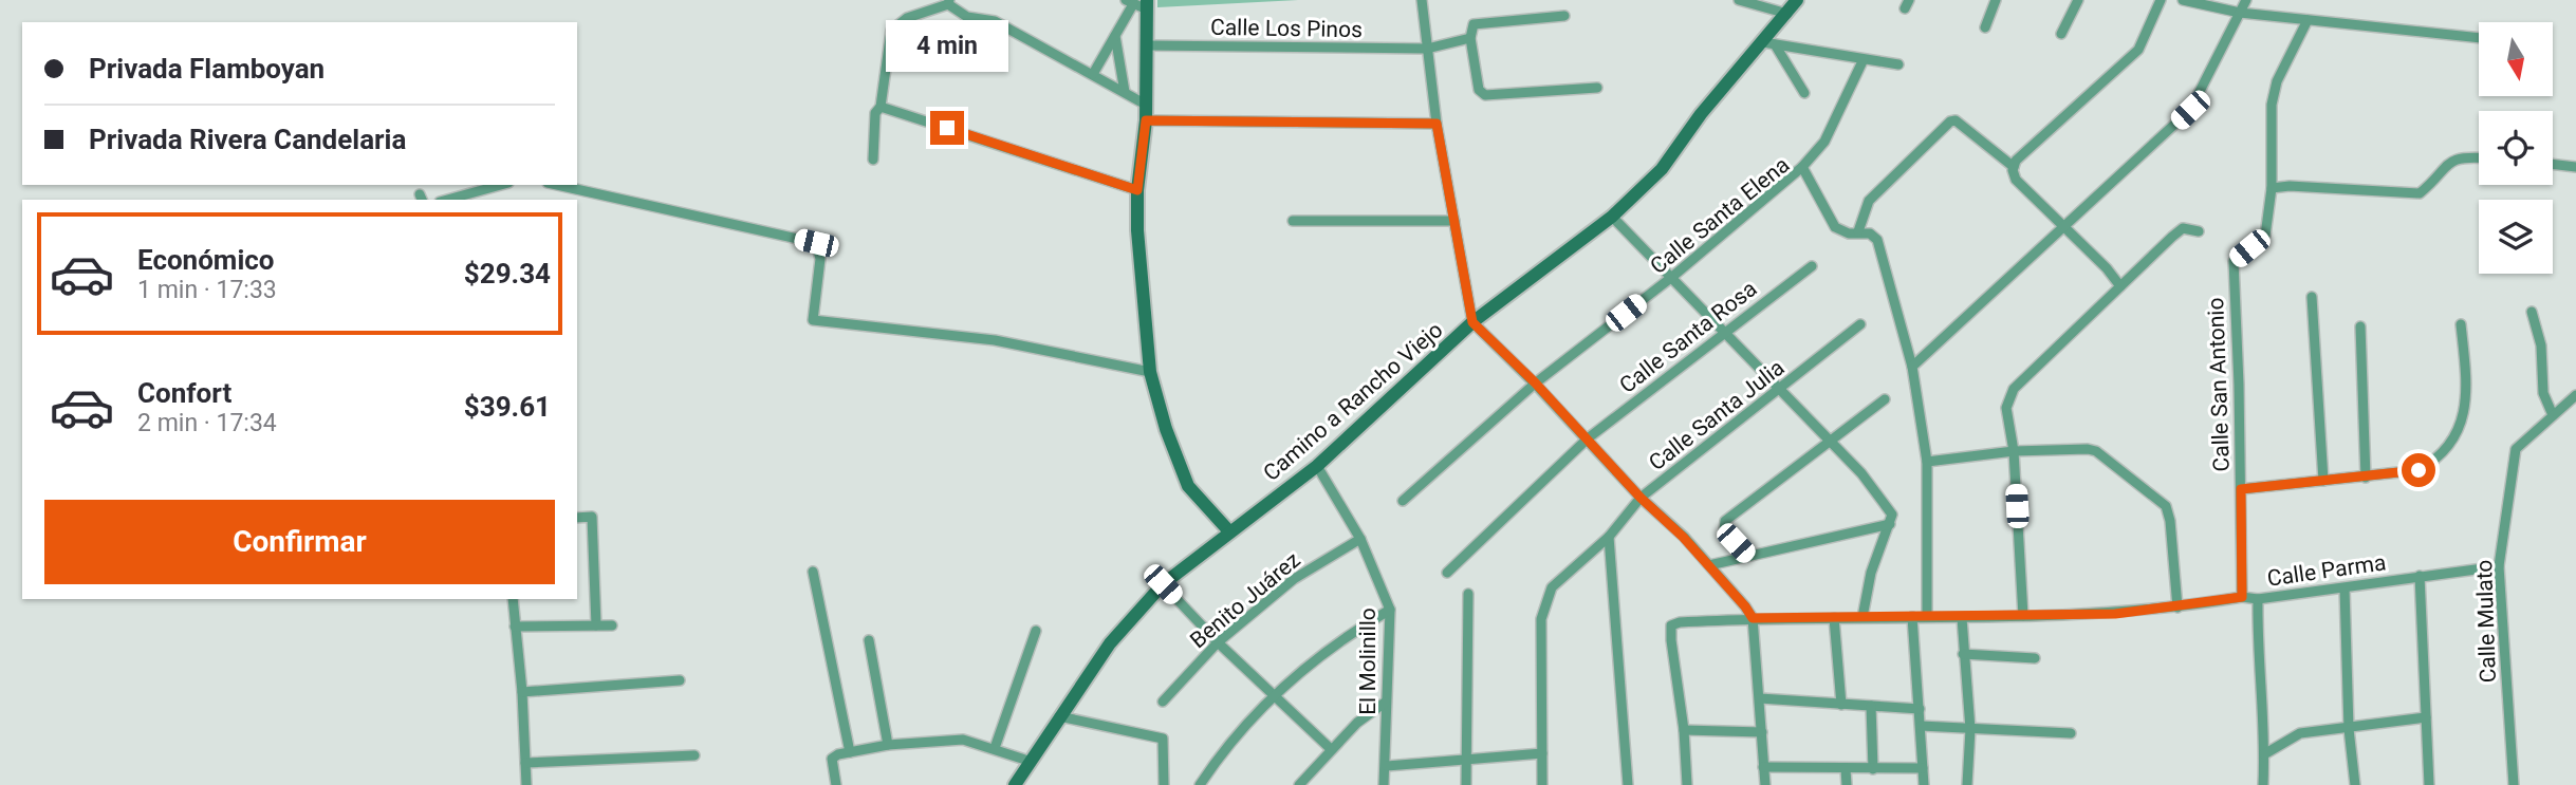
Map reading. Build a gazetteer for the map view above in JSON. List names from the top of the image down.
{
  "streets": {
    "street": [
      "Calle Los Pinos",
      "Calle Santa Elena",
      "Calle Santa Rosa",
      "Calle San Antonio",
      "Camino a Rancho Viejo",
      "Calle Santa Julia",
      "Calle Parma",
      "Benito Juárez",
      "Calle Mulato",
      "El Molinillo"
    ]
  },
  "crossings": [
    ["Calle San Antonio", "Calle Parma"],
    ["Camino a Rancho Viejo", "El Molinillo"],
    ["Calle Parma", "Calle Mulato"],
    ["Benito Juárez", "El Molinillo"]
  ],
  "north": "bottom",
  "page": {
    "bubble": "4 min",
    "banner": ["Privada Flamboyan", "Privada Rivera Candelaria"],
    "list": [
      {
        "name": "Económico",
        "note": "1 min · 17:33",
        "value": "$29.34"
      },
      {
        "name": "Confort",
        "note": "2 min · 17:34",
        "value": "$39.61"
      }
    ],
    "buttons": "Confirmar"
  }
}
